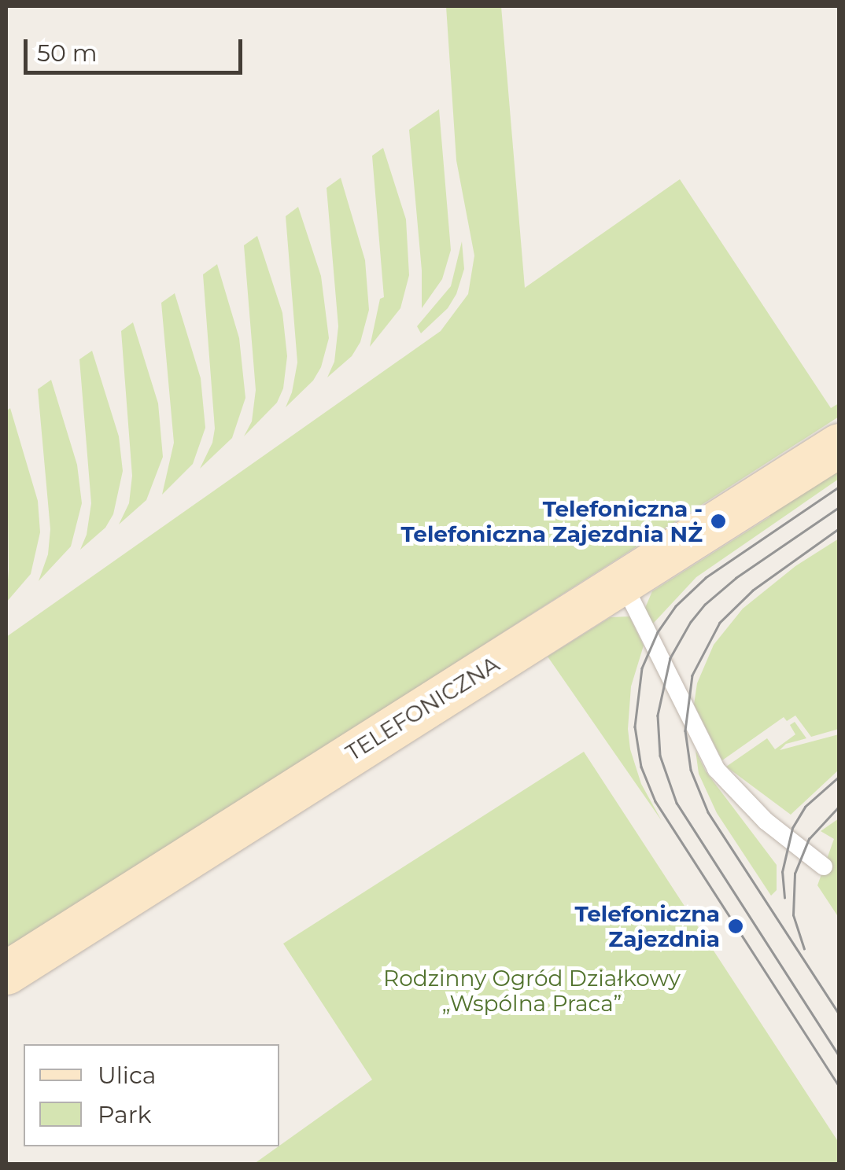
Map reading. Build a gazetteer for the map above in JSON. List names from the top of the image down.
{
  "streets": {
    "street": ["TELEFONICZNA"]
  },
  "parks": ["Rodzinny Ogród Działkowy „Wspólna Praca”"],
  "places": ["Telefoniczna - Telefoniczna Zajezdnia NŻ", "Telefoniczna Zajezdnia"],
  "legend": ["Ulica", "Park"],
  "scale_bar": "50 m"
}
